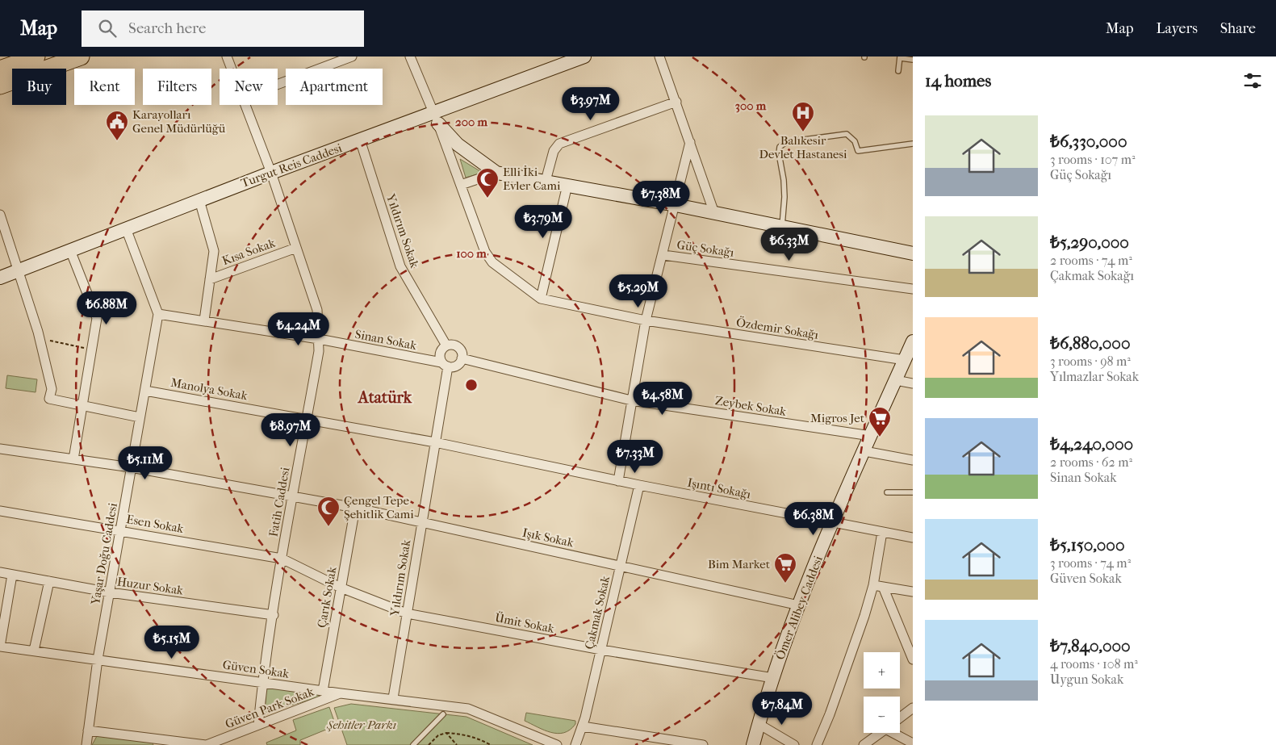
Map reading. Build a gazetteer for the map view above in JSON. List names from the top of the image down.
{
  "streets": {
    "street": [
      "Turgut Reis Caddesi",
      "Yıldırım Sokak",
      "Güç Sokağı",
      "Kısa Sokak",
      "Özdemir Sokağı",
      "Sinan Sokak",
      "Manolya Sokak",
      "Zeybek Sokak",
      "Işıntı Sokağı",
      "Fatih Caddesi",
      "Esen Sokak",
      "Işık Sokak",
      "Yaşar Doğu Caddesi",
      "Huzur Sokak",
      "Çarık Sokak",
      "Ömer Alibey Caddesi",
      "Çakmak Sokak",
      "Ümit Sokak",
      "Güven Sokak",
      "Güven Park Sokak"
    ]
  },
  "crossings": [
    ["Turgut Reis Caddesi", "Yıldırım Sokak"],
    ["Turgut Reis Caddesi", "Kısa Sokak"],
    ["Turgut Reis Caddesi", "Fatih Caddesi"],
    ["Yıldırım Sokak", "Sinan Sokak"],
    ["Yıldırım Sokak", "Manolya Sokak"],
    ["Yıldırım Sokak", "Zeybek Sokak"],
    ["Yıldırım Sokak", "Işıntı Sokağı"],
    ["Yıldırım Sokak", "Işık Sokak"],
    ["Yıldırım Sokak", "Ümit Sokak"],
    ["Yıldırım Sokak", "Güven Sokak"],
    ["Kısa Sokak", "Sinan Sokak"],
    ["Kısa Sokak", "Fatih Caddesi"],
    ["Özdemir Sokağı", "Ömer Alibey Caddesi"],
    ["Sinan Sokak", "Zeybek Sokak"],
    ["Sinan Sokak", "Fatih Caddesi"],
    ["Sinan Sokak", "Yaşar Doğu Caddesi"],
    ["Manolya Sokak", "Işıntı Sokağı"],
    ["Manolya Sokak", "Fatih Caddesi"],
    ["Manolya Sokak", "Yaşar Doğu Caddesi"],
    ["Zeybek Sokak", "Ömer Alibey Caddesi"],
    ["Işıntı Sokağı", "Ömer Alibey Caddesi"],
    ["Işıntı Sokağı", "Çakmak Sokak"],
    ["Fatih Caddesi", "Esen Sokak"],
    ["Fatih Caddesi", "Işık Sokak"],
    ["Fatih Caddesi", "Huzur Sokak"],
    ["Fatih Caddesi", "Ümit Sokak"],
    ["Fatih Caddesi", "Güven Sokak"],
    ["Fatih Caddesi", "Güven Park Sokak"],
    ["Esen Sokak", "Yaşar Doğu Caddesi"],
    ["Esen Sokak", "Ümit Sokak"],
    ["Işık Sokak", "Yaşar Doğu Caddesi"],
    ["Işık Sokak", "Çarık Sokak"],
    ["Işık Sokak", "Ömer Alibey Caddesi"],
    ["Işık Sokak", "Çakmak Sokak"],
    ["Yaşar Doğu Caddesi", "Huzur Sokak"],
    ["Yaşar Doğu Caddesi", "Güven Sokak"],
    ["Çarık Sokak", "Ümit Sokak"],
    ["Çarık Sokak", "Güven Sokak"],
    ["Ömer Alibey Caddesi", "Ümit Sokak"],
    ["Çakmak Sokak", "Ümit Sokak"],
    ["Güven Sokak", "Güven Park Sokak"]
  ],
  "districts": ["Atatürk"],
  "parks": ["Şehitler Parkı"],
  "places": {
    "hospital": ["Balıkesir Devlet Hastanesi"],
    "public building": ["Karayolları Genel Müdürlüğü"],
    "mosque": ["Elli İki Evler Cami", "Çengel Tepe Şehitlik Cami"],
    "supermarket": ["Migros Jet", "Bim Market"]
  },
  "page": {
    "header": "Map",
    "search": "Search here",
    "nav": ["Map", "Layers", "Share"],
    "heading": "14 homes",
    "chip": [
      "Buy",
      "Rent",
      "Filters",
      "New",
      "Apartment"
    ],
    "price": [
      "₺3.97M",
      "₺7.38M",
      "₺3.79M",
      "₺6.33M",
      "₺5.29M",
      "₺6.88M",
      "₺4.24M",
      "₺4.58M",
      "₺8.97M",
      "₺7.33M",
      "₺5.11M",
      "₺6.38M",
      "₺5.15M",
      "₺7.84M"
    ],
    "list": [
      {
        "name": "₺6,330,000",
        "note": "3 rooms · 107 m² · Güç Sokağı"
      },
      {
        "name": "₺5,290,000",
        "note": "2 rooms · 74 m² · Çakmak Sokağı"
      },
      {
        "name": "₺6,880,000",
        "note": "3 rooms · 98 m² · Yılmazlar Sokak"
      },
      {
        "name": "₺4,240,000",
        "note": "2 rooms · 62 m² · Sinan Sokak"
      },
      {
        "name": "₺5,150,000",
        "note": "3 rooms · 74 m² · Güven Sokak"
      },
      {
        "name": "₺7,840,000",
        "note": "4 rooms · 108 m² · Uygun Sokak"
      }
    ],
    "map_buttons": ["+", "−"]
  },
  "rings": ["300 m", "200 m", "100 m"]
}
